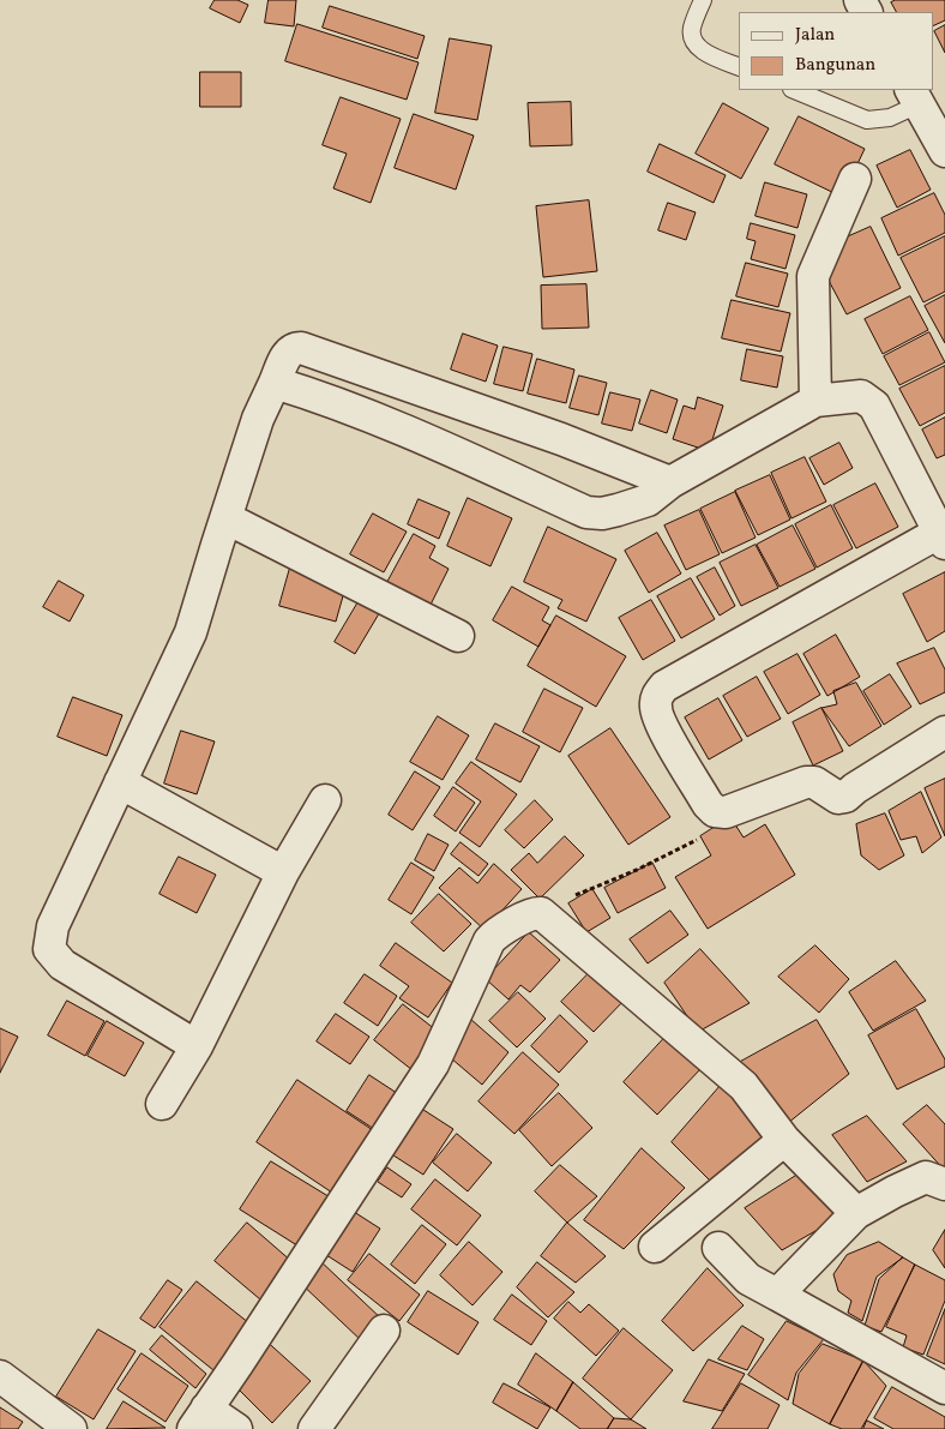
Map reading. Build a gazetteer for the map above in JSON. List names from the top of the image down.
{
  "legend": ["Jalan", "Bangunan"]
}
